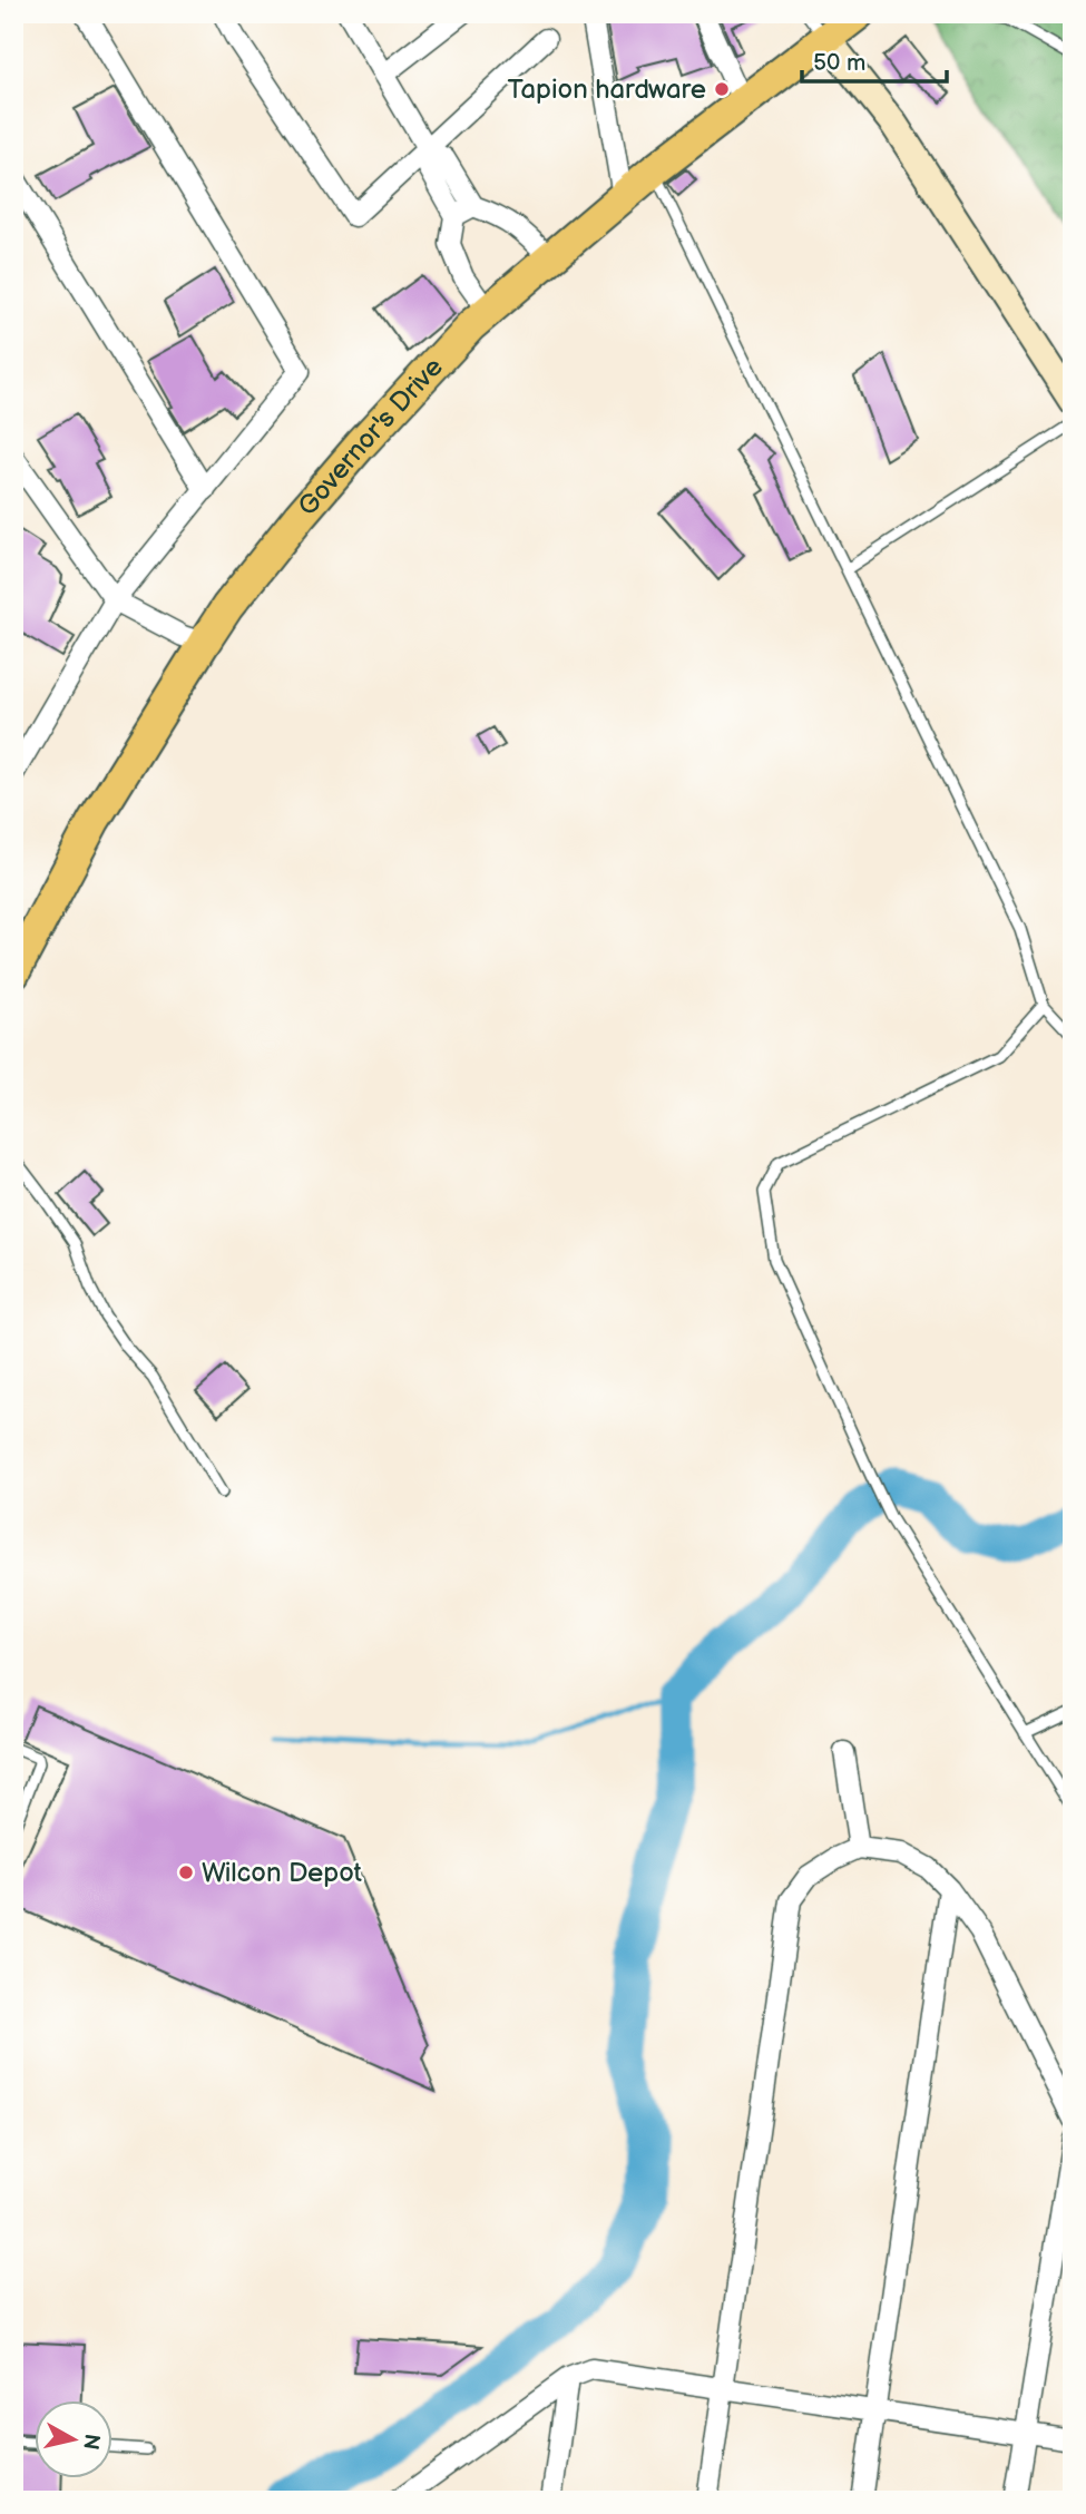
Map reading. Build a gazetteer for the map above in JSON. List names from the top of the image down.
{
  "streets": {
    "main road": ["Governor's Drive"]
  },
  "places": ["Tapion hardware", "Wilcon Depot"],
  "scale_bar": "50 m",
  "north": "right"
}
